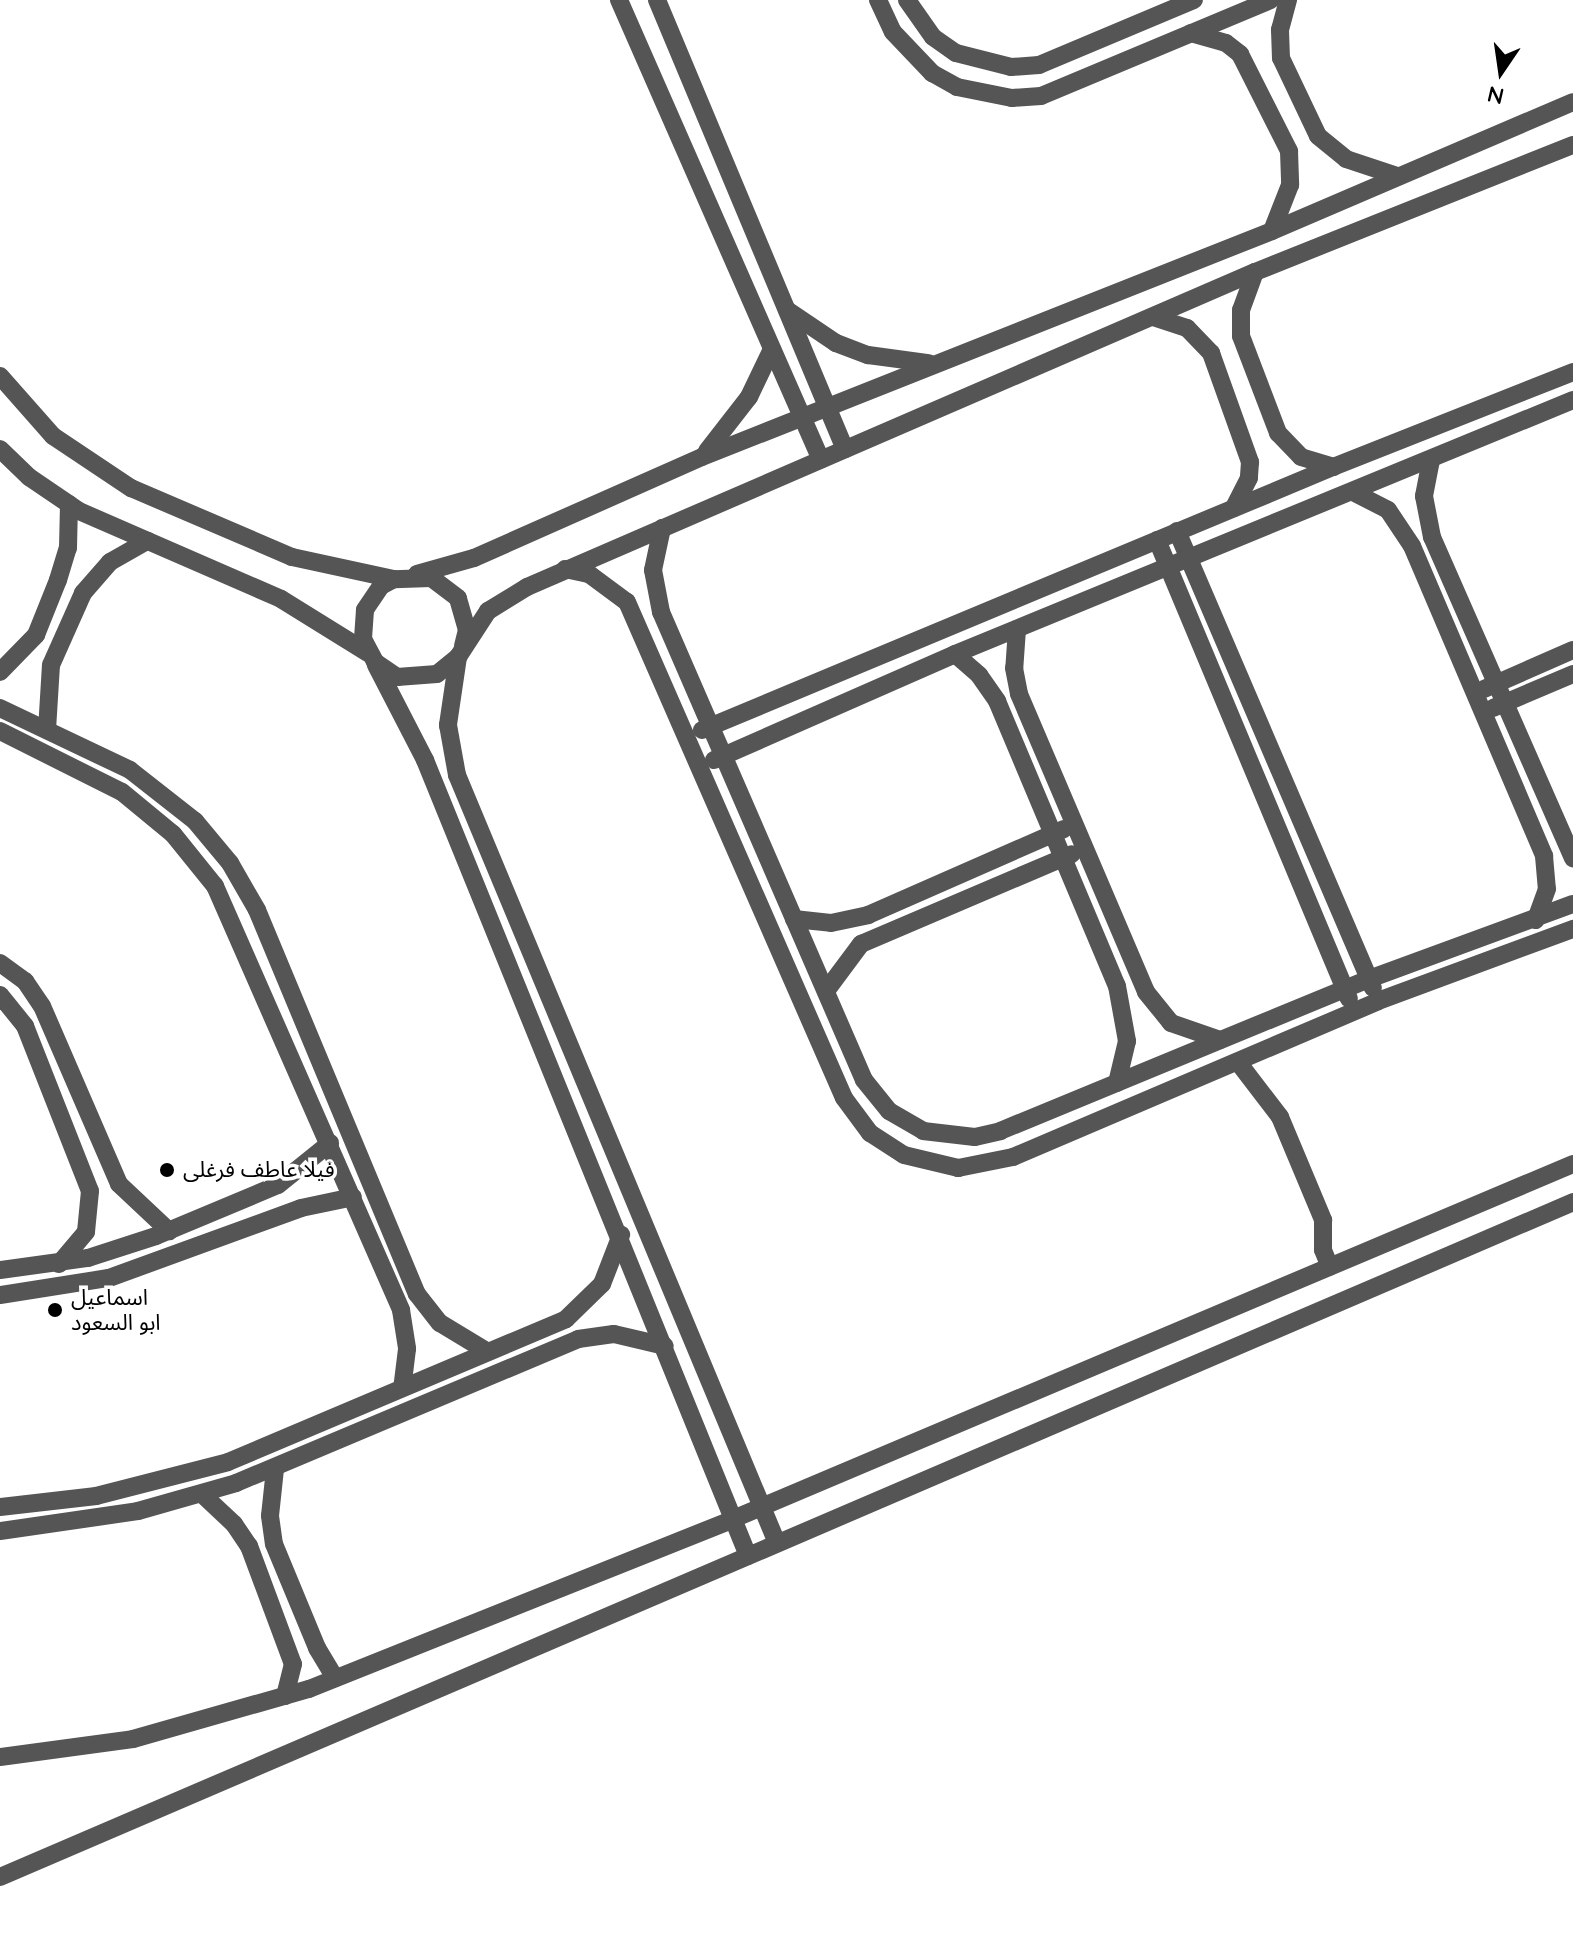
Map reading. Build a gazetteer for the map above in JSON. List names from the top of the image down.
{
  "places": ["فيلا عاطف فرغلى", "اسماعيل ابو السعود"],
  "north": "bottom"
}
